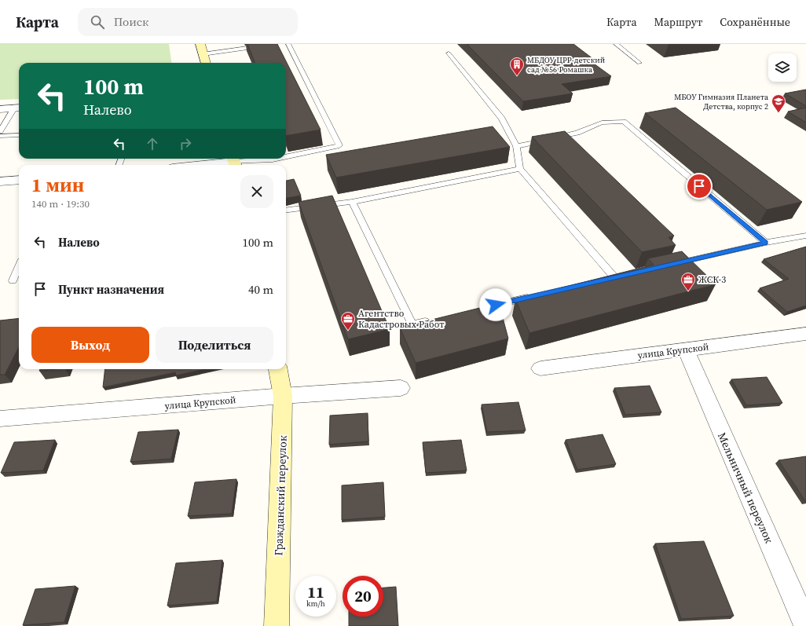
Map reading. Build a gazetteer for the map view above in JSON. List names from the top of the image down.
{
  "streets": {
    "street": ["улица Крупской", "Мельничный переулок", "Гражданский переулок"]
  },
  "crossings": [
    ["улица Крупской", "Мельничный переулок"],
    ["улица Крупской", "Гражданский переулок"]
  ],
  "places": {
    "building": ["МБДОУ ЦРР-детский сад №56 Ромашка"],
    "school or university": ["МБОУ Гимназия Планета Детства, корпус 2"],
    "office": ["ЖСК-3", "Агентство Кадастровых Работ"]
  },
  "page": {
    "header": "Карта",
    "search": "Поиск",
    "nav": ["Карта", "Маршрут", "Сохранённые"],
    "turn": ["100 m", "Налево"],
    "heading": ["1 мин", "140 m · 19:30"],
    "list": [
      {
        "name": "Налево",
        "value": "100 m"
      },
      {
        "name": "Пункт назначения",
        "value": "40 m"
      }
    ],
    "buttons": ["Выход", "Поделиться"],
    "speed": "11 km/h",
    "limit": "20"
  }
}
